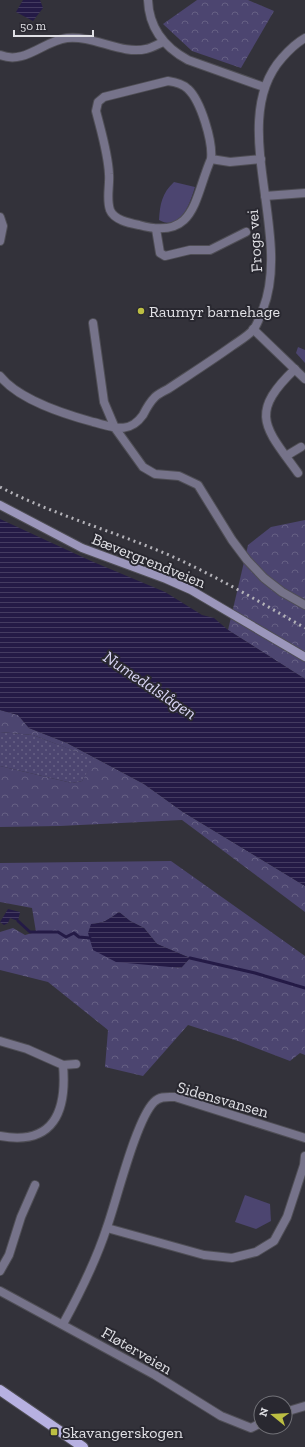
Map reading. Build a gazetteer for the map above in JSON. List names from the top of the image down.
{
  "streets": {
    "main road": ["Bævergrendveien"],
    "street": ["Frogs vei", "Sidensvansen", "Fløterveien"]
  },
  "crossings": [
    ["Sidensvansen", "Fløterveien"]
  ],
  "water": ["Numedalslågen"],
  "places": {
    "other": ["Raumyr barnehage"],
    "transit": ["Skavangerskogen"]
  },
  "scale_bar": "50 m",
  "north": "left"
}
